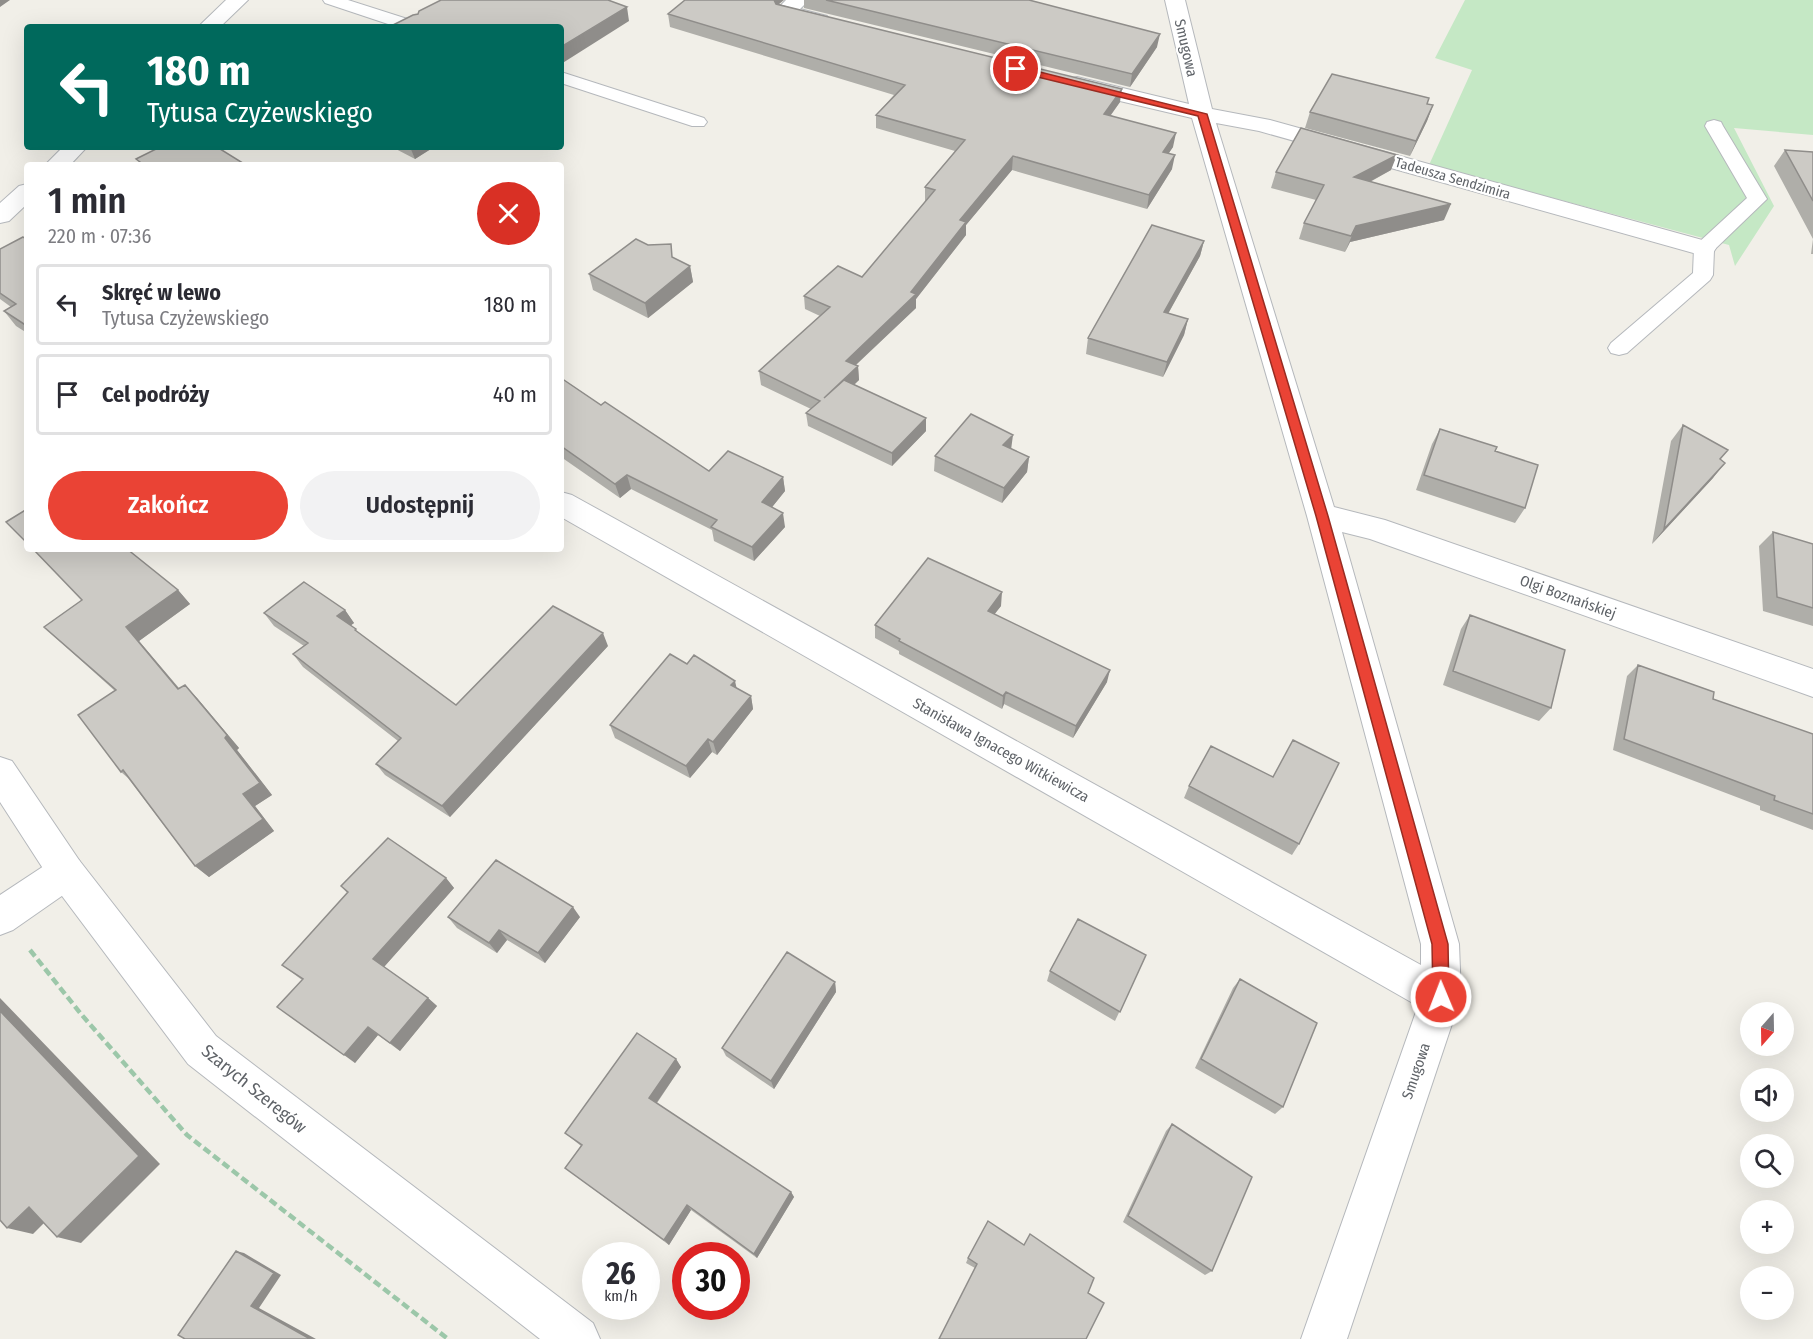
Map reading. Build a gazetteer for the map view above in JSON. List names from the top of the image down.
{
  "streets": {
    "street": [
      "Smugowa",
      "Tadeusza Sendzimira",
      "Olgi Boznańskiej",
      "Stanisława Ignacego Witkiewicza",
      "Szarych Szeregów"
    ]
  },
  "crossings": [
    ["Smugowa", "Tadeusza Sendzimira"],
    ["Smugowa", "Olgi Boznańskiej"],
    ["Smugowa", "Stanisława Ignacego Witkiewicza"]
  ],
  "north": "bottom",
  "page": {
    "turn": ["180 m", "Tytusa Czyżewskiego"],
    "heading": ["1 min", "220 m · 07:36"],
    "list": [
      {
        "name": "Skręć w lewo",
        "note": "Tytusa Czyżewskiego",
        "value": "180 m"
      },
      {
        "name": "Cel podróży",
        "value": "40 m"
      }
    ],
    "buttons": ["Zakończ", "Udostępnij"],
    "map_buttons": ["+", "−"],
    "speed": "26 km/h",
    "limit": "30"
  }
}
